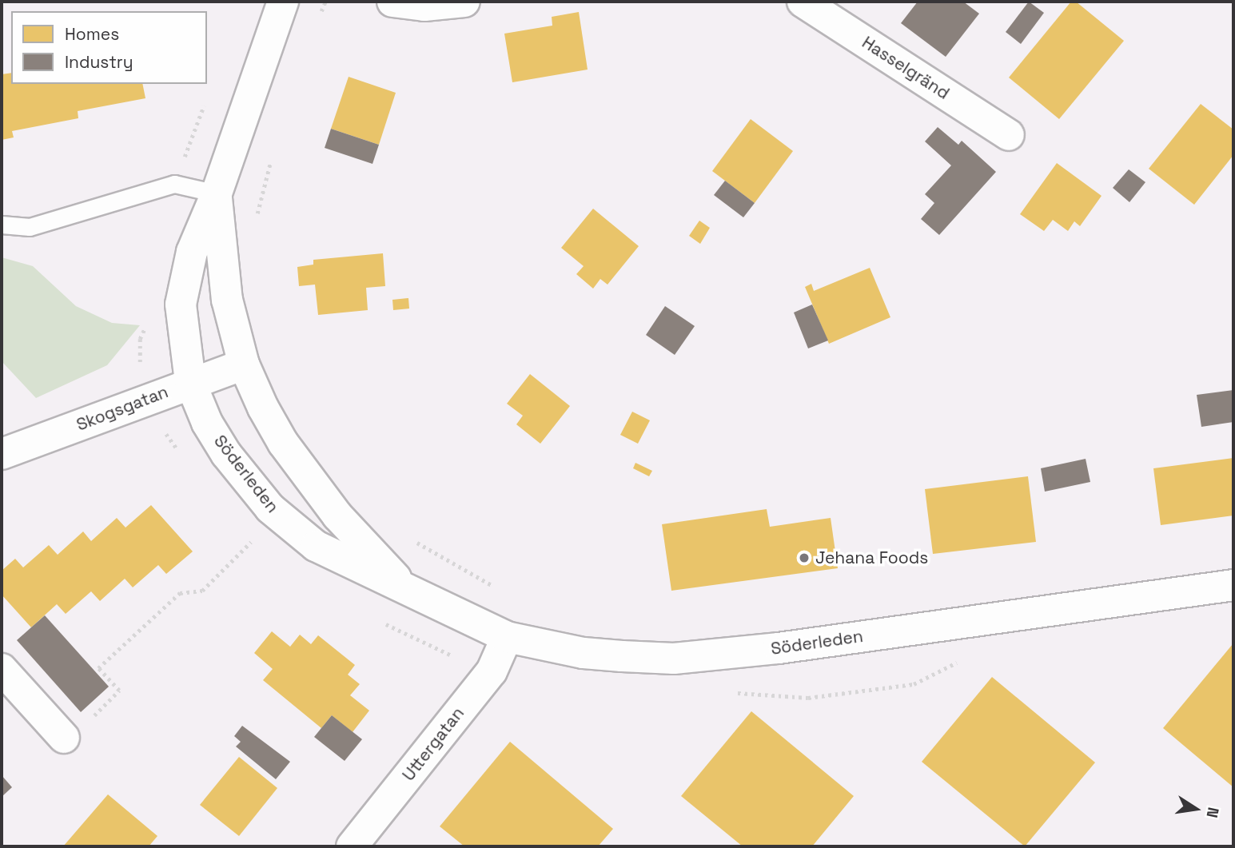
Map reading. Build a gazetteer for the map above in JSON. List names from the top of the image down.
{
  "streets": {
    "main road": [
      "Hasselgränd",
      "Skogsgatan",
      "Söderleden",
      "Uttergatan"
    ]
  },
  "crossings": [
    ["Skogsgatan", "Söderleden"],
    ["Söderleden", "Uttergatan"]
  ],
  "places": ["Jehana Foods"],
  "legend": ["Homes", "Industry"],
  "north": "right"
}
